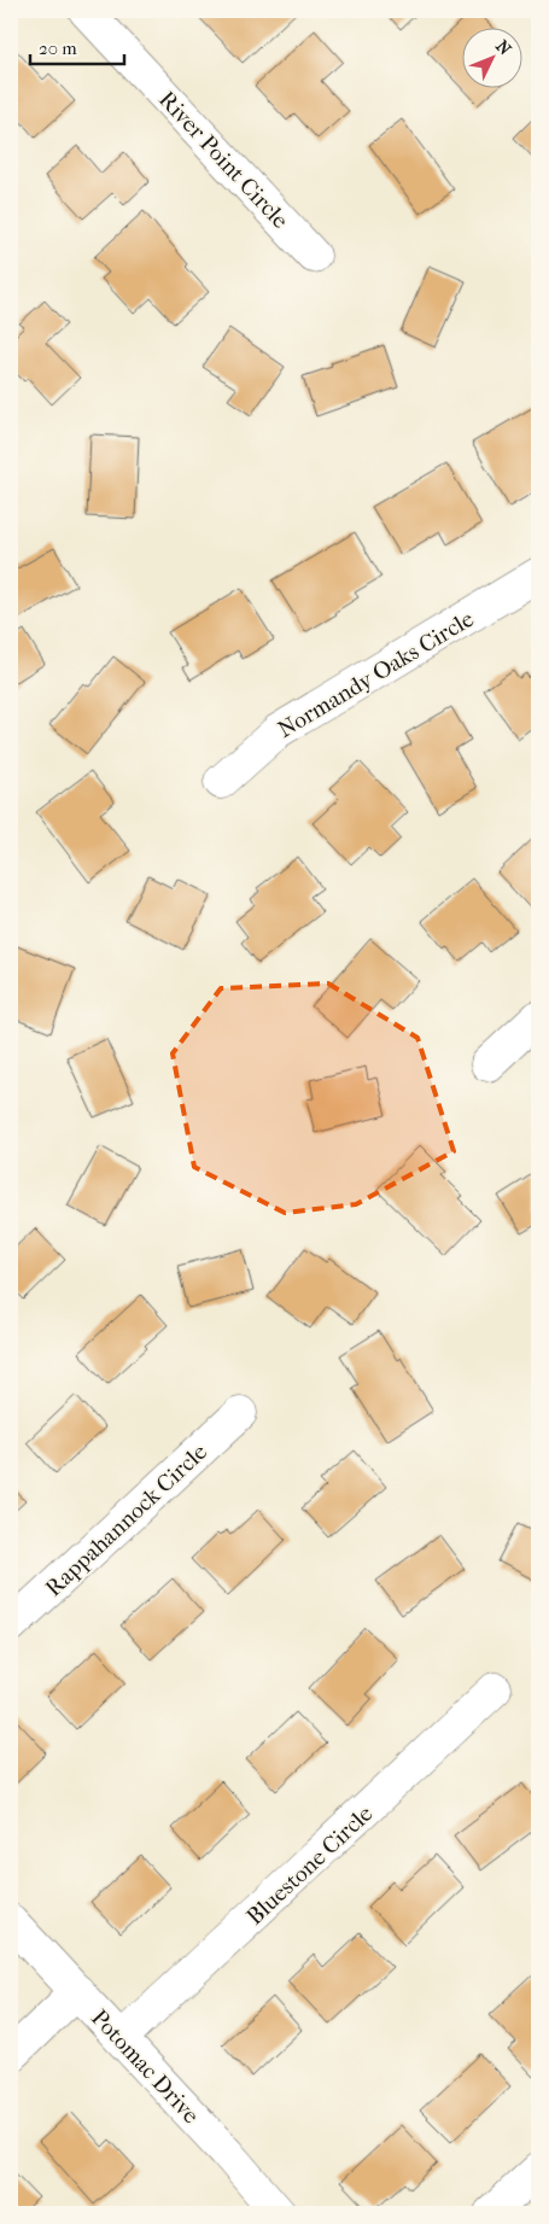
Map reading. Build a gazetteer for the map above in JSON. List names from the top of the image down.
{
  "streets": {
    "street": [
      "River Point Circle",
      "Normandy Oaks Circle",
      "Rappahannock Circle",
      "Bluestone Circle",
      "Potomac Drive"
    ]
  },
  "crossings": [
    ["Bluestone Circle", "Potomac Drive"]
  ],
  "scale_bar": "20 m",
  "north": "top right"
}
